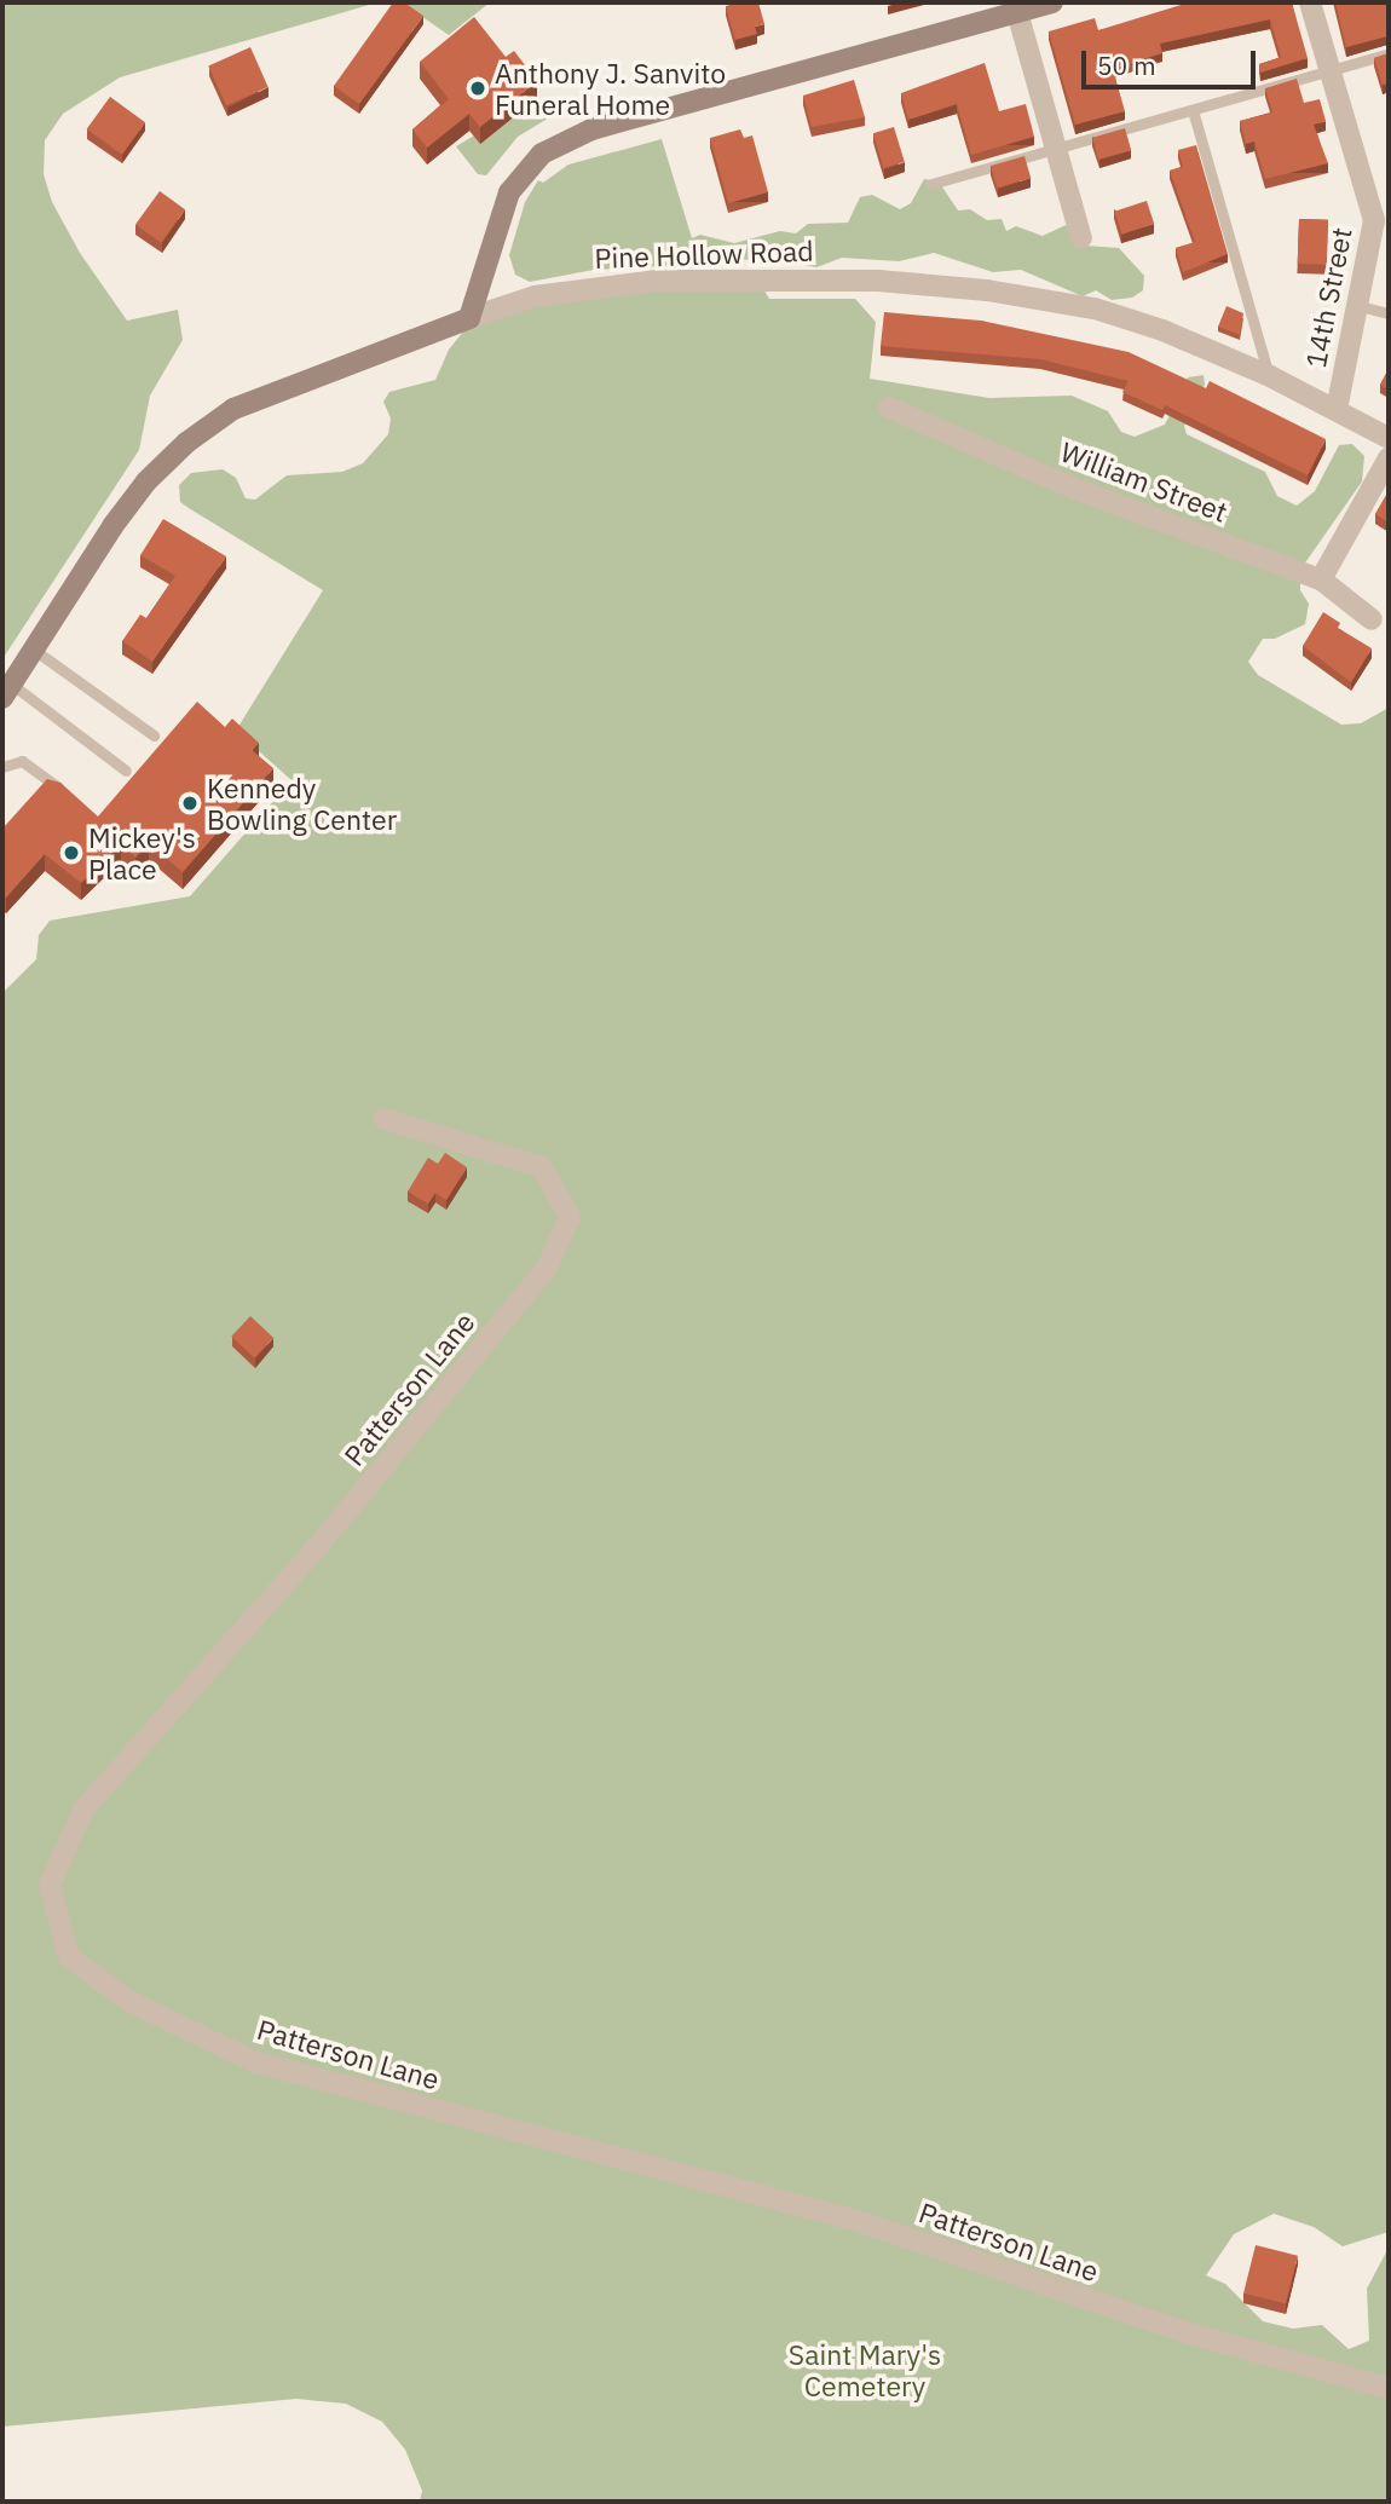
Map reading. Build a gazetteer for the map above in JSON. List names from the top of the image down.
{
  "streets": {
    "street": [
      "Pine Hollow Road",
      "14th Street",
      "William Street",
      "Patterson Lane"
    ]
  },
  "crossings": [
    ["Pine Hollow Road", "14th Street"]
  ],
  "parks": ["Saint Mary's Cemetery"],
  "places": ["Anthony J. Sanvito Funeral Home", "Kennedy Bowling Center", "Mickey's Place"],
  "scale_bar": "50 m"
}
